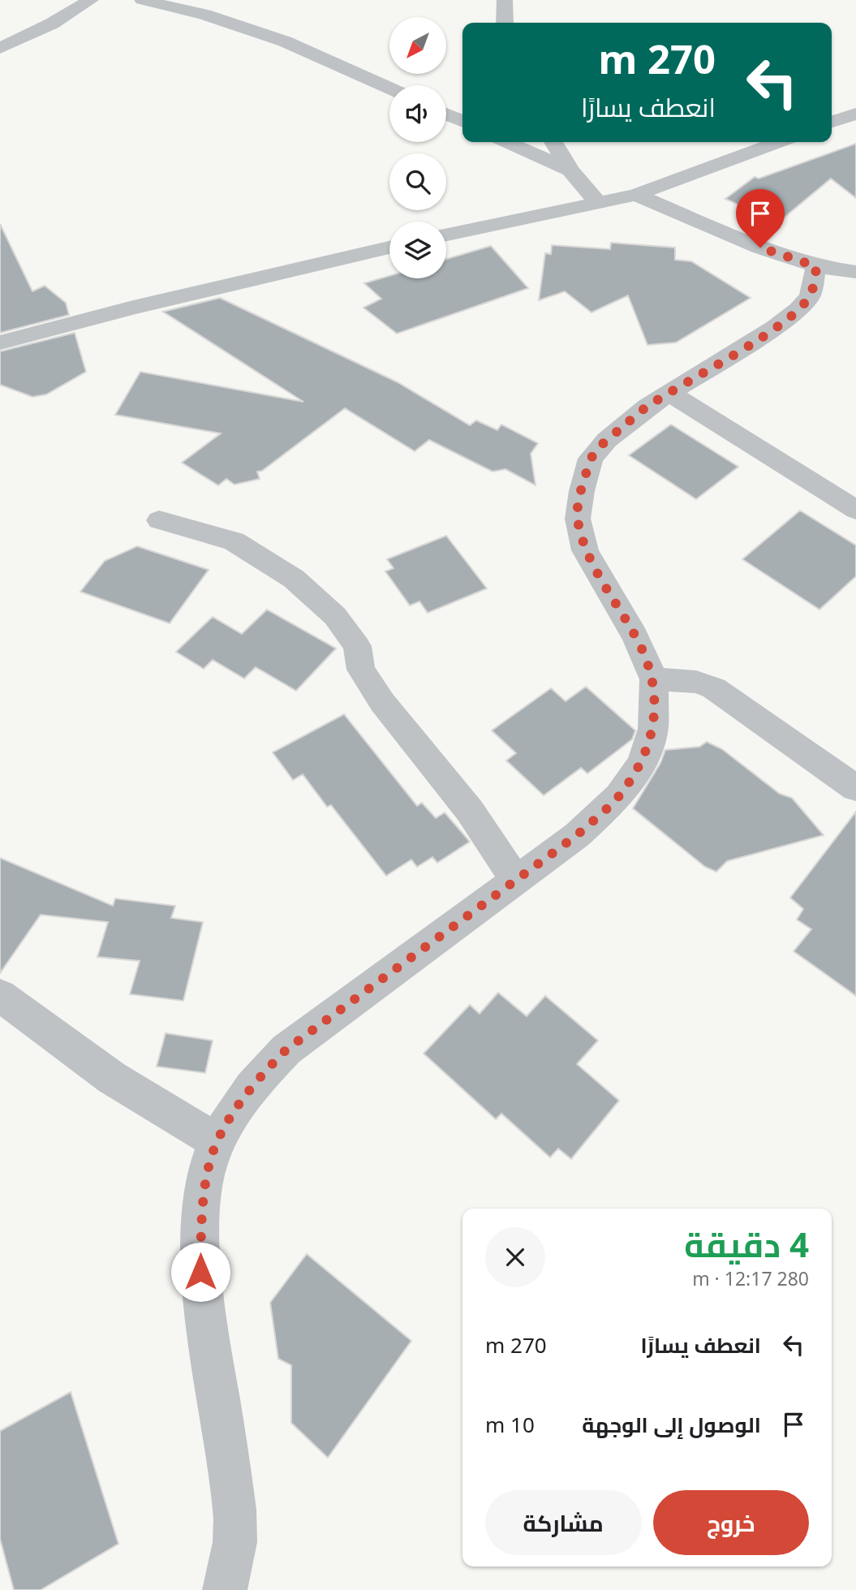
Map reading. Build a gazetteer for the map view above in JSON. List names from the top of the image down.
{
  "north": "bottom left",
  "page": {
    "turn": ["270 m", "انعطف يسارًا"],
    "heading": ["4 دقيقة", "280 m · 12:17"],
    "list": [
      {
        "name": "انعطف يسارًا",
        "value": "270 m"
      },
      {
        "name": "الوصول إلى الوجهة",
        "value": "10 m"
      }
    ],
    "buttons": ["خروج", "مشاركة"]
  }
}
